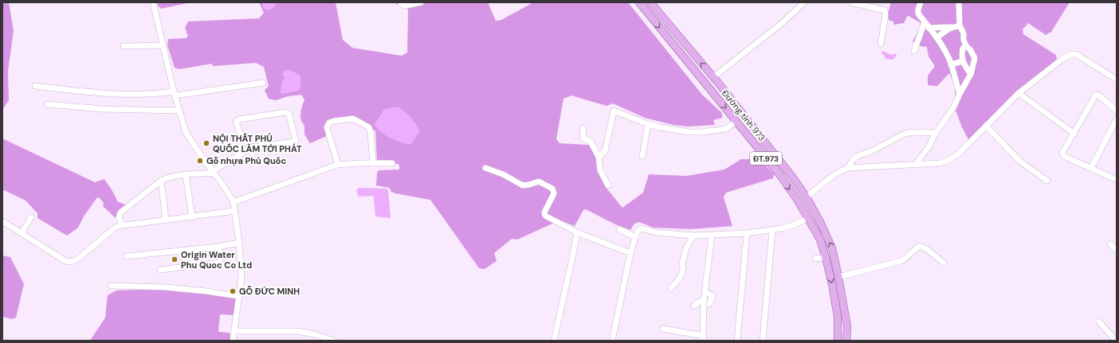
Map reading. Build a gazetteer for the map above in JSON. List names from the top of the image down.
{
  "streets": {
    "main road": ["Đường tỉnh 973", "ĐT.973"]
  },
  "places": [
    "NỘI THẤT PHÚ QUỐC LÂM TỚI PHÁT",
    "Gỗ nhựa Phú Quốc",
    "Origin Water Phu Quoc Co Ltd",
    "GỖ ĐỨC MINH"
  ]
}
